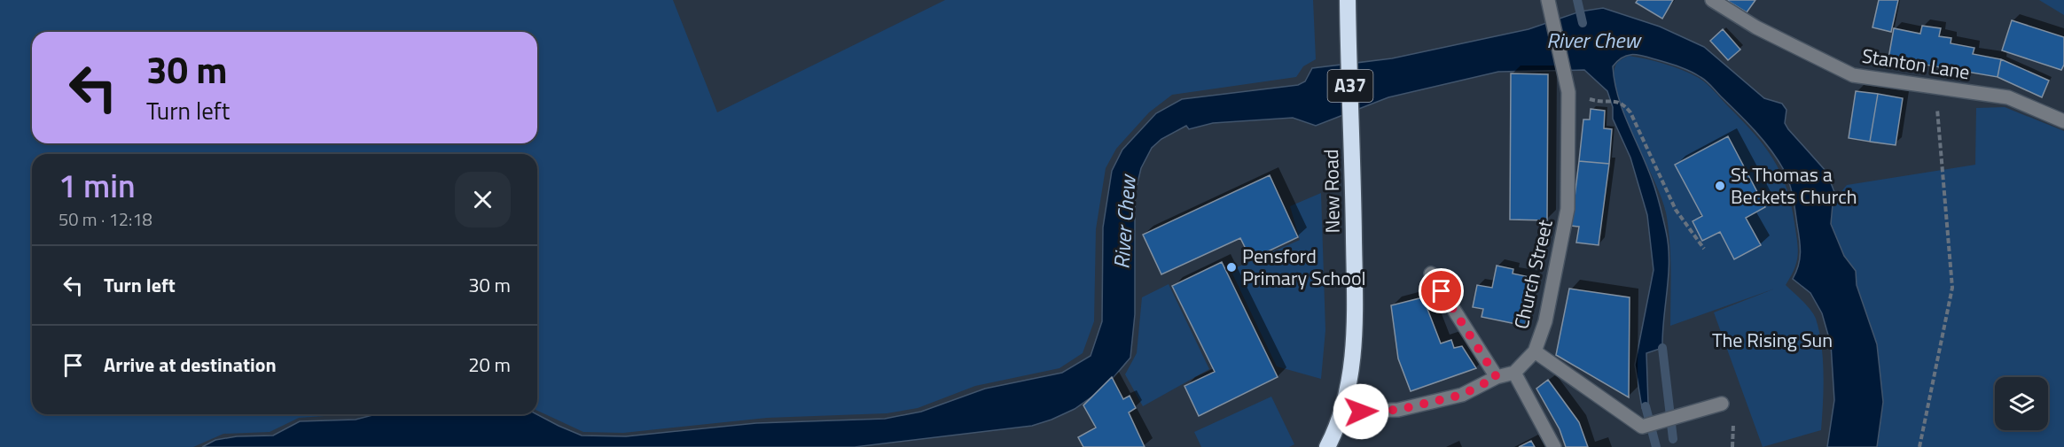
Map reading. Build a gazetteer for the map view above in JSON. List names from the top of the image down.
{
  "streets": {
    "highway": ["A37", "New Road"],
    "street": ["Stanton Lane", "Church Street"]
  },
  "crossings": [
    ["A37", "New Road"]
  ],
  "water": ["River Chew"],
  "parks": ["The Rising Sun"],
  "places": ["St Thomas a Beckets Church", "Pensford Primary School"],
  "page": {
    "turn": ["30 m", "Turn left"],
    "heading": ["1 min", "50 m · 12:18"],
    "list": [
      {
        "name": "Turn left",
        "value": "30 m"
      },
      {
        "name": "Arrive at destination",
        "value": "20 m"
      }
    ]
  }
}
